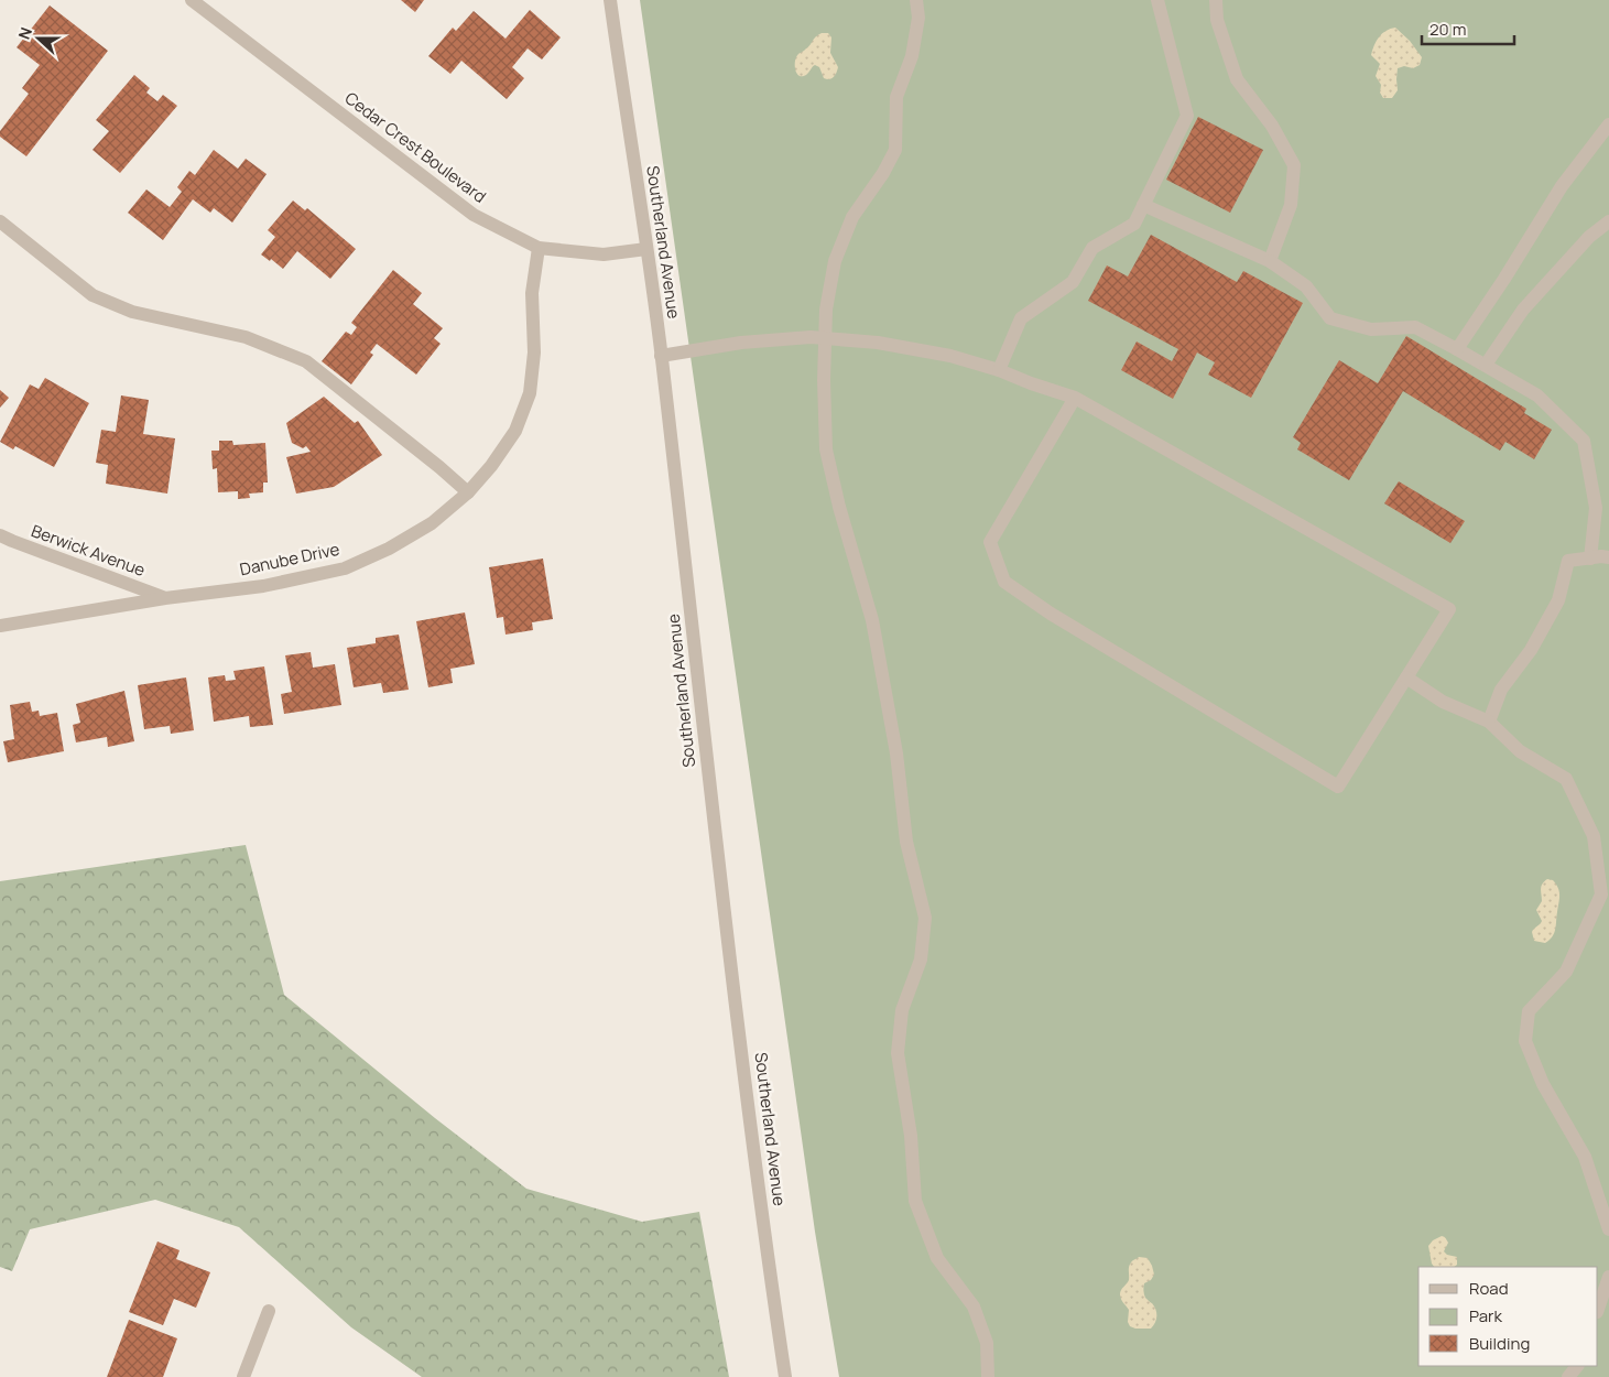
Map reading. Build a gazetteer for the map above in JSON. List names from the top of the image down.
{
  "streets": {
    "street": [
      "Cedar Crest Boulevard",
      "Southerland Avenue",
      "Berwick Avenue",
      "Danube Drive"
    ]
  },
  "crossings": [
    ["Cedar Crest Boulevard", "Southerland Avenue"],
    ["Cedar Crest Boulevard", "Danube Drive"],
    ["Berwick Avenue", "Danube Drive"]
  ],
  "legend": ["Road", "Park", "Building"],
  "scale_bar": "20 m",
  "north": "left"
}
